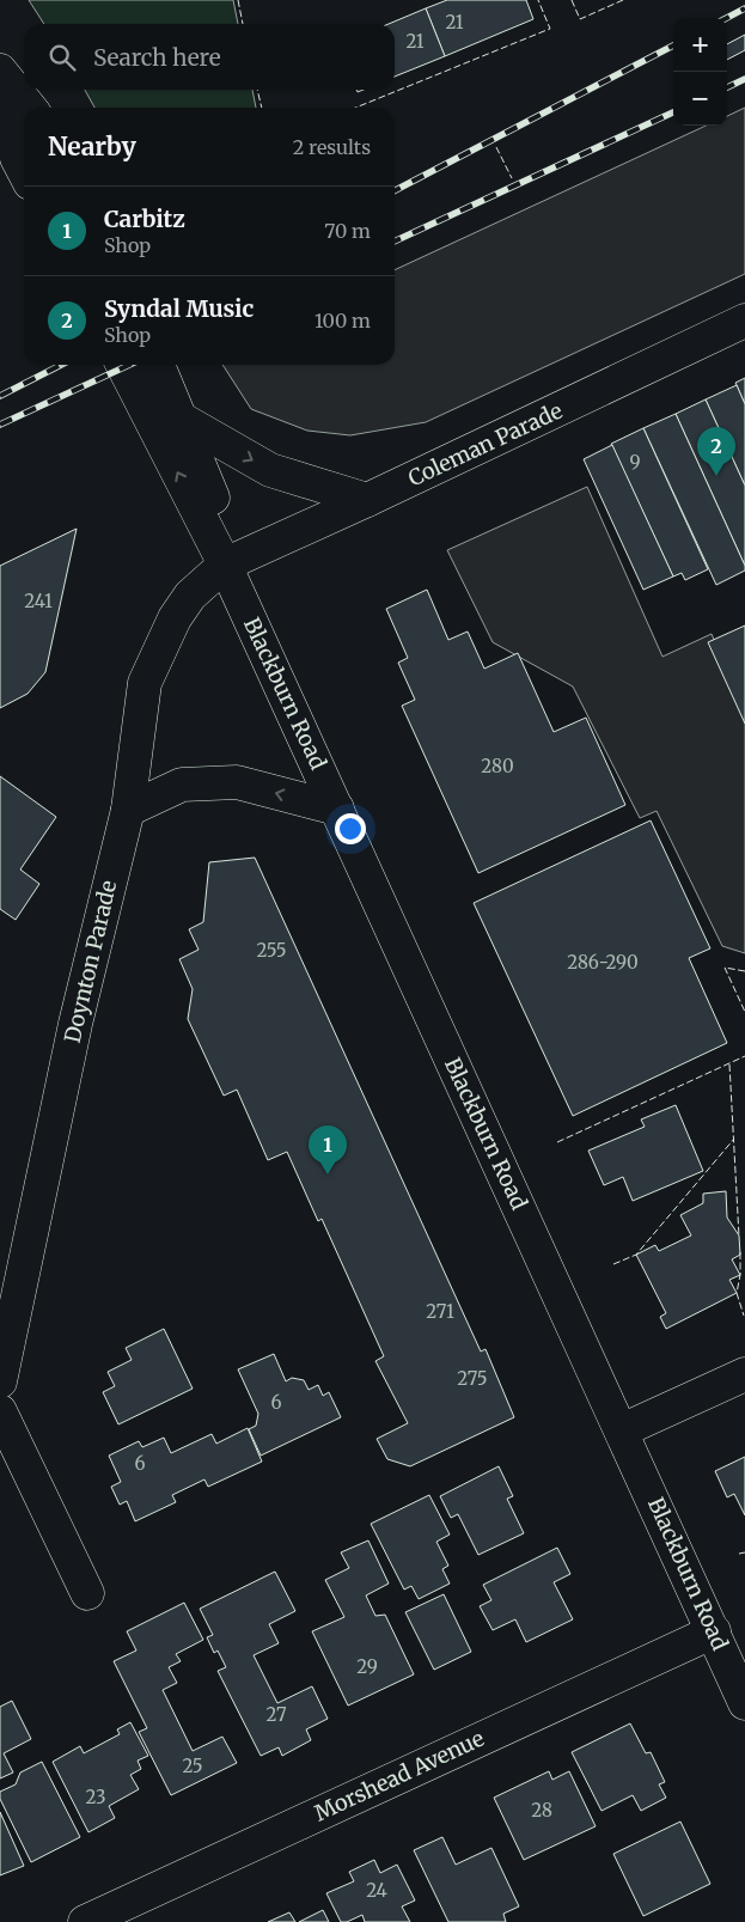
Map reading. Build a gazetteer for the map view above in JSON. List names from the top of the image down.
{
  "streets": {
    "street": [
      "Coleman Parade",
      "Blackburn Road",
      "Doynton Parade",
      "Morshead Avenue"
    ]
  },
  "crossings": [
    ["Coleman Parade", "Blackburn Road"],
    ["Coleman Parade", "Doynton Parade"],
    ["Blackburn Road", "Doynton Parade"],
    ["Blackburn Road", "Morshead Avenue"]
  ],
  "house_numbers": [
    "21",
    "21",
    "9",
    "241",
    "280",
    "255",
    "286-290",
    "271",
    "275",
    "6",
    "6",
    "29",
    "27",
    "25",
    "23",
    "28",
    "24"
  ],
  "page": {
    "map_buttons": ["+", "−"],
    "search": "Search here",
    "heading": ["Nearby", "2 results"],
    "list": [
      {
        "mark": "1",
        "name": "Carbitz",
        "note": "Shop",
        "value": "70 m"
      },
      {
        "mark": "2",
        "name": "Syndal Music",
        "note": "Shop",
        "value": "100 m"
      }
    ],
    "pins": ["2", "1"]
  }
}
